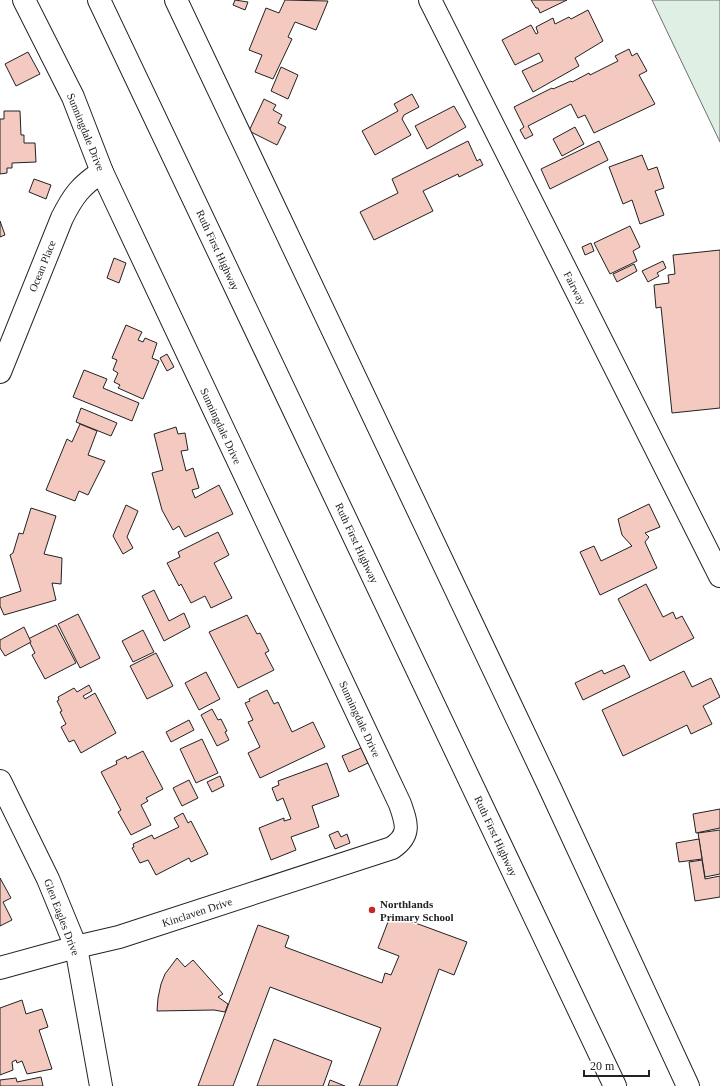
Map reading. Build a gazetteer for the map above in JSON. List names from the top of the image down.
{
  "streets": {
    "main road": [
      "Sunningdale Drive",
      "Ruth First Highway",
      "Ocean Place",
      "Fairway",
      "Kinclaven Drive",
      "Glen Eagles Drive"
    ]
  },
  "crossings": [
    ["Sunningdale Drive", "Ocean Place"],
    ["Sunningdale Drive", "Kinclaven Drive"],
    ["Kinclaven Drive", "Glen Eagles Drive"]
  ],
  "places": ["Northlands Primary School"],
  "scale_bar": "20 m"
}
